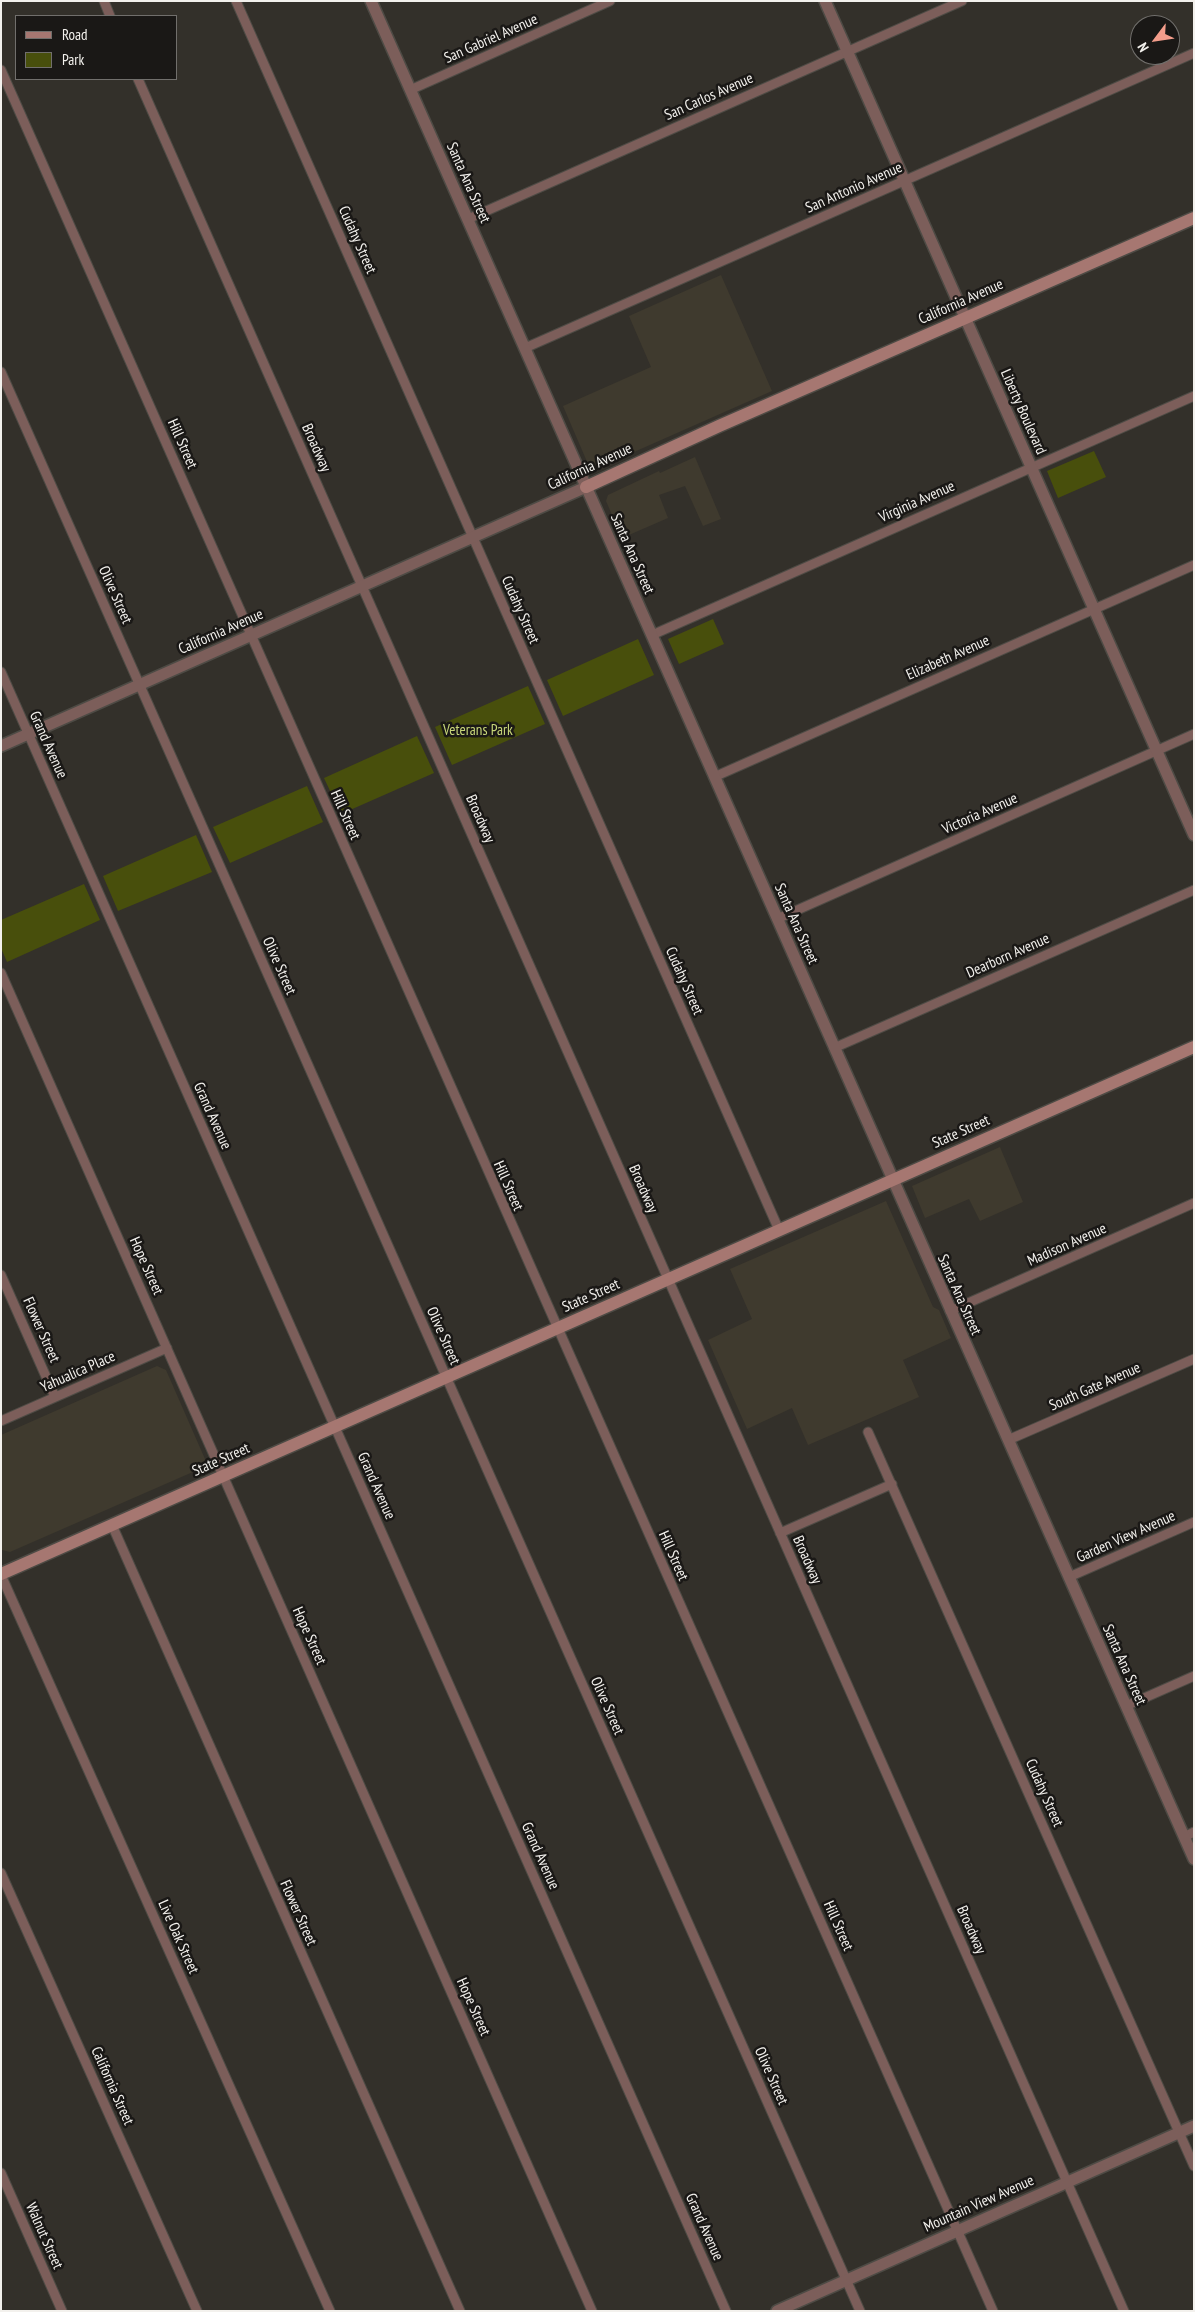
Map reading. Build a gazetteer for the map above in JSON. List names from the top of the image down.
{
  "streets": {
    "main road": ["California Avenue", "State Street"],
    "street": [
      "San Gabriel Avenue",
      "San Carlos Avenue",
      "Santa Ana Street",
      "San Antonio Avenue",
      "Cudahy Street",
      "Liberty Boulevard",
      "Hill Street",
      "Broadway",
      "Virginia Avenue",
      "Olive Street",
      "Elizabeth Avenue",
      "Grand Avenue",
      "Victoria Avenue",
      "Dearborn Avenue",
      "Madison Avenue",
      "Hope Street",
      "Flower Street",
      "Yahualica Place",
      "South Gate Avenue",
      "Garden View Avenue",
      "Live Oak Street",
      "California Street",
      "Mountain View Avenue",
      "Walnut Street"
    ]
  },
  "crossings": [
    ["San Gabriel Avenue", "Santa Ana Street"],
    ["San Carlos Avenue", "Santa Ana Street"],
    ["San Carlos Avenue", "Liberty Boulevard"],
    ["Santa Ana Street", "San Antonio Avenue"],
    ["Santa Ana Street", "California Avenue"],
    ["Santa Ana Street", "Virginia Avenue"],
    ["Santa Ana Street", "Elizabeth Avenue"],
    ["Santa Ana Street", "Victoria Avenue"],
    ["Santa Ana Street", "Dearborn Avenue"],
    ["Santa Ana Street", "State Street"],
    ["Santa Ana Street", "Madison Avenue"],
    ["Santa Ana Street", "South Gate Avenue"],
    ["Santa Ana Street", "Garden View Avenue"],
    ["San Antonio Avenue", "Liberty Boulevard"],
    ["Cudahy Street", "California Avenue"],
    ["Cudahy Street", "State Street"],
    ["Cudahy Street", "Mountain View Avenue"],
    ["California Avenue", "Liberty Boulevard"],
    ["California Avenue", "Hill Street"],
    ["California Avenue", "Broadway"],
    ["California Avenue", "Olive Street"],
    ["California Avenue", "Grand Avenue"],
    ["Liberty Boulevard", "Virginia Avenue"],
    ["Liberty Boulevard", "Elizabeth Avenue"],
    ["Liberty Boulevard", "Victoria Avenue"],
    ["Hill Street", "State Street"],
    ["Hill Street", "Mountain View Avenue"],
    ["Broadway", "State Street"],
    ["Broadway", "Mountain View Avenue"],
    ["Olive Street", "State Street"],
    ["Olive Street", "Mountain View Avenue"],
    ["Grand Avenue", "State Street"],
    ["State Street", "Hope Street"],
    ["State Street", "Flower Street"],
    ["State Street", "Live Oak Street"],
    ["Hope Street", "Yahualica Place"],
    ["Flower Street", "Yahualica Place"]
  ],
  "parks": ["Veterans Park"],
  "legend": ["Road", "Park"],
  "north": "bottom left"
}
